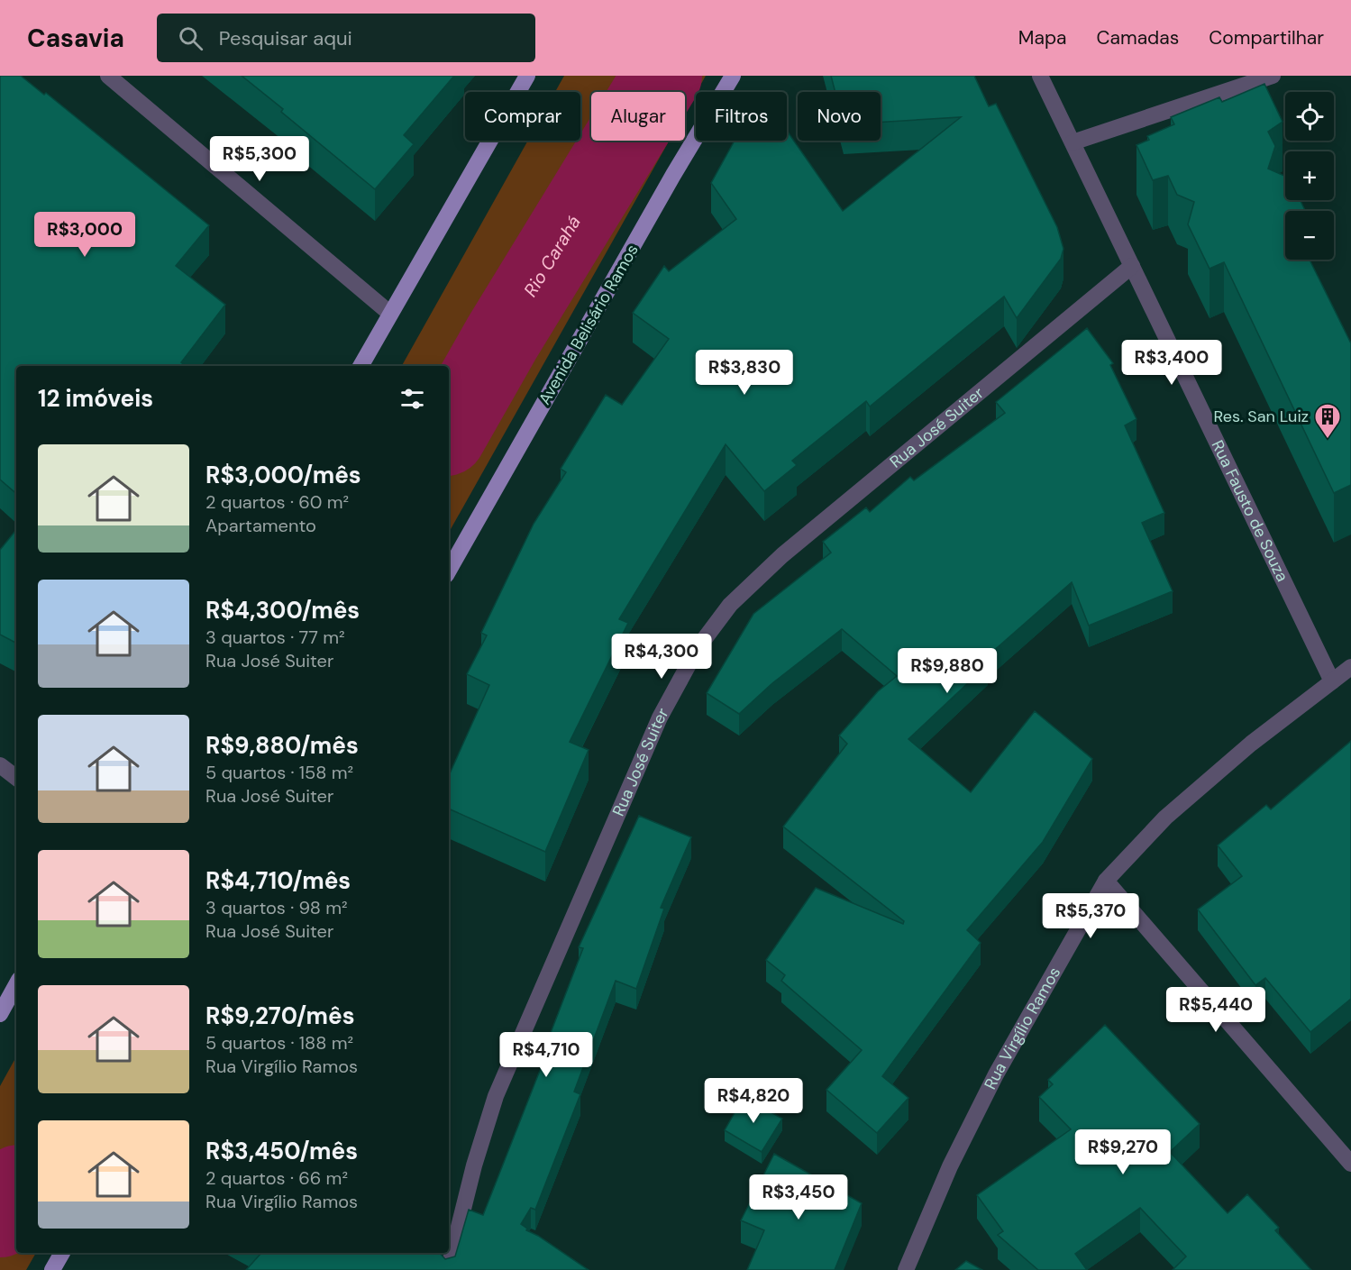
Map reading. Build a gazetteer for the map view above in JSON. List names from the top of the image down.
{
  "streets": {
    "main road": ["Avenida Belisário Ramos"],
    "street": ["Rua José Suiter", "Rua Fausto de Souza", "Rua Virgílio Ramos"]
  },
  "crossings": [
    ["Rua José Suiter", "Rua Fausto de Souza"],
    ["Rua Fausto de Souza", "Rua Virgílio Ramos"]
  ],
  "water": ["Rio Carahá"],
  "places": {
    "building": ["Res. San Luiz"]
  },
  "page": {
    "header": "Casavia",
    "search": "Pesquisar aqui",
    "nav": ["Mapa", "Camadas", "Compartilhar"],
    "map_buttons": ["+", "−"],
    "chip": [
      "Comprar",
      "Alugar",
      "Filtros",
      "Novo"
    ],
    "price": [
      "R$5,300",
      "R$3,000",
      "R$3,400",
      "R$3,830",
      "R$4,300",
      "R$9,880",
      "R$5,370",
      "R$5,440",
      "R$4,710",
      "R$4,820",
      "R$9,270",
      "R$3,450"
    ],
    "heading": "12 imóveis",
    "list": [
      {
        "name": "R$3,000/mês",
        "note": "2 quartos · 60 m² · Apartamento"
      },
      {
        "name": "R$4,300/mês",
        "note": "3 quartos · 77 m² · Rua José Suiter"
      },
      {
        "name": "R$9,880/mês",
        "note": "5 quartos · 158 m² · Rua José Suiter"
      },
      {
        "name": "R$4,710/mês",
        "note": "3 quartos · 98 m² · Rua José Suiter"
      },
      {
        "name": "R$9,270/mês",
        "note": "5 quartos · 188 m² · Rua Virgílio Ramos"
      },
      {
        "name": "R$3,450/mês",
        "note": "2 quartos · 66 m² · Rua Virgílio Ramos"
      }
    ]
  }
}
